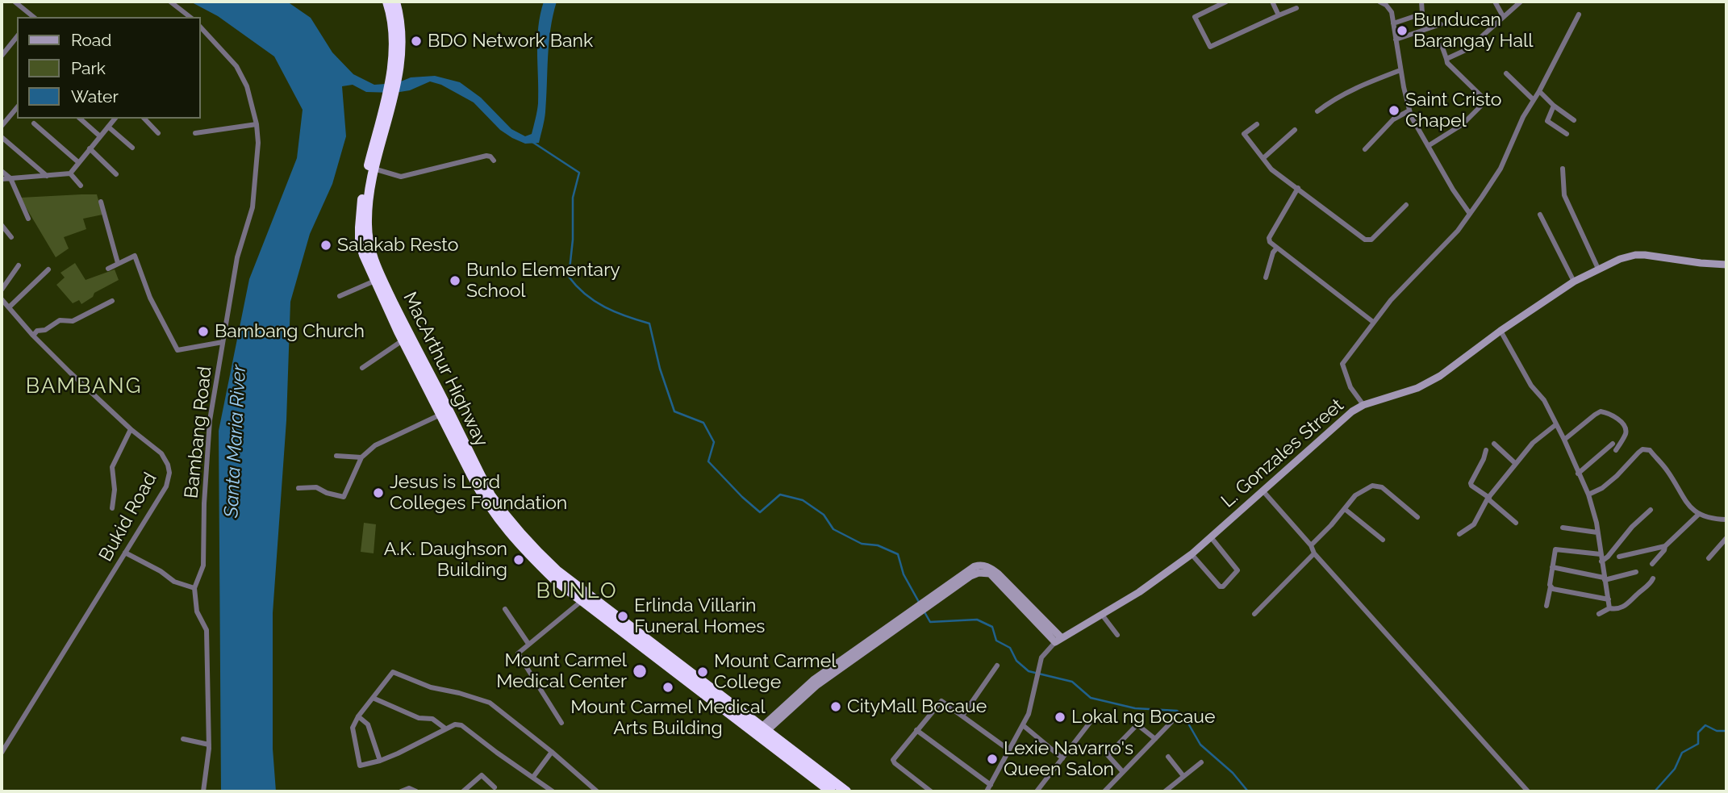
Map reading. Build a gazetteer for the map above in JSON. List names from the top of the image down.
{
  "streets": {
    "highway": ["MacArthur Highway"],
    "street": ["Bambang Road", "L. Gonzales Street", "Bukid Road"]
  },
  "districts": ["BAMBANG", "BUNLO"],
  "water": ["Santa Maria River"],
  "places": [
    "Bunducan Barangay Hall",
    "BDO Network Bank",
    "Saint Cristo Chapel",
    "Salakab Resto",
    "Bunlo Elementary School",
    "Bambang Church",
    "Jesus is Lord Colleges Foundation",
    "A.K. Daughson Building",
    "Erlinda Villarin Funeral Homes",
    "Mount Carmel Medical Center",
    "Mount Carmel College",
    "Mount Carmel Medical Arts Building",
    "CityMall Bocaue",
    "Lokal ng Bocaue",
    "Lexie Navarro's Queen Salon"
  ],
  "legend": ["Road", "Park", "Water"]
}
